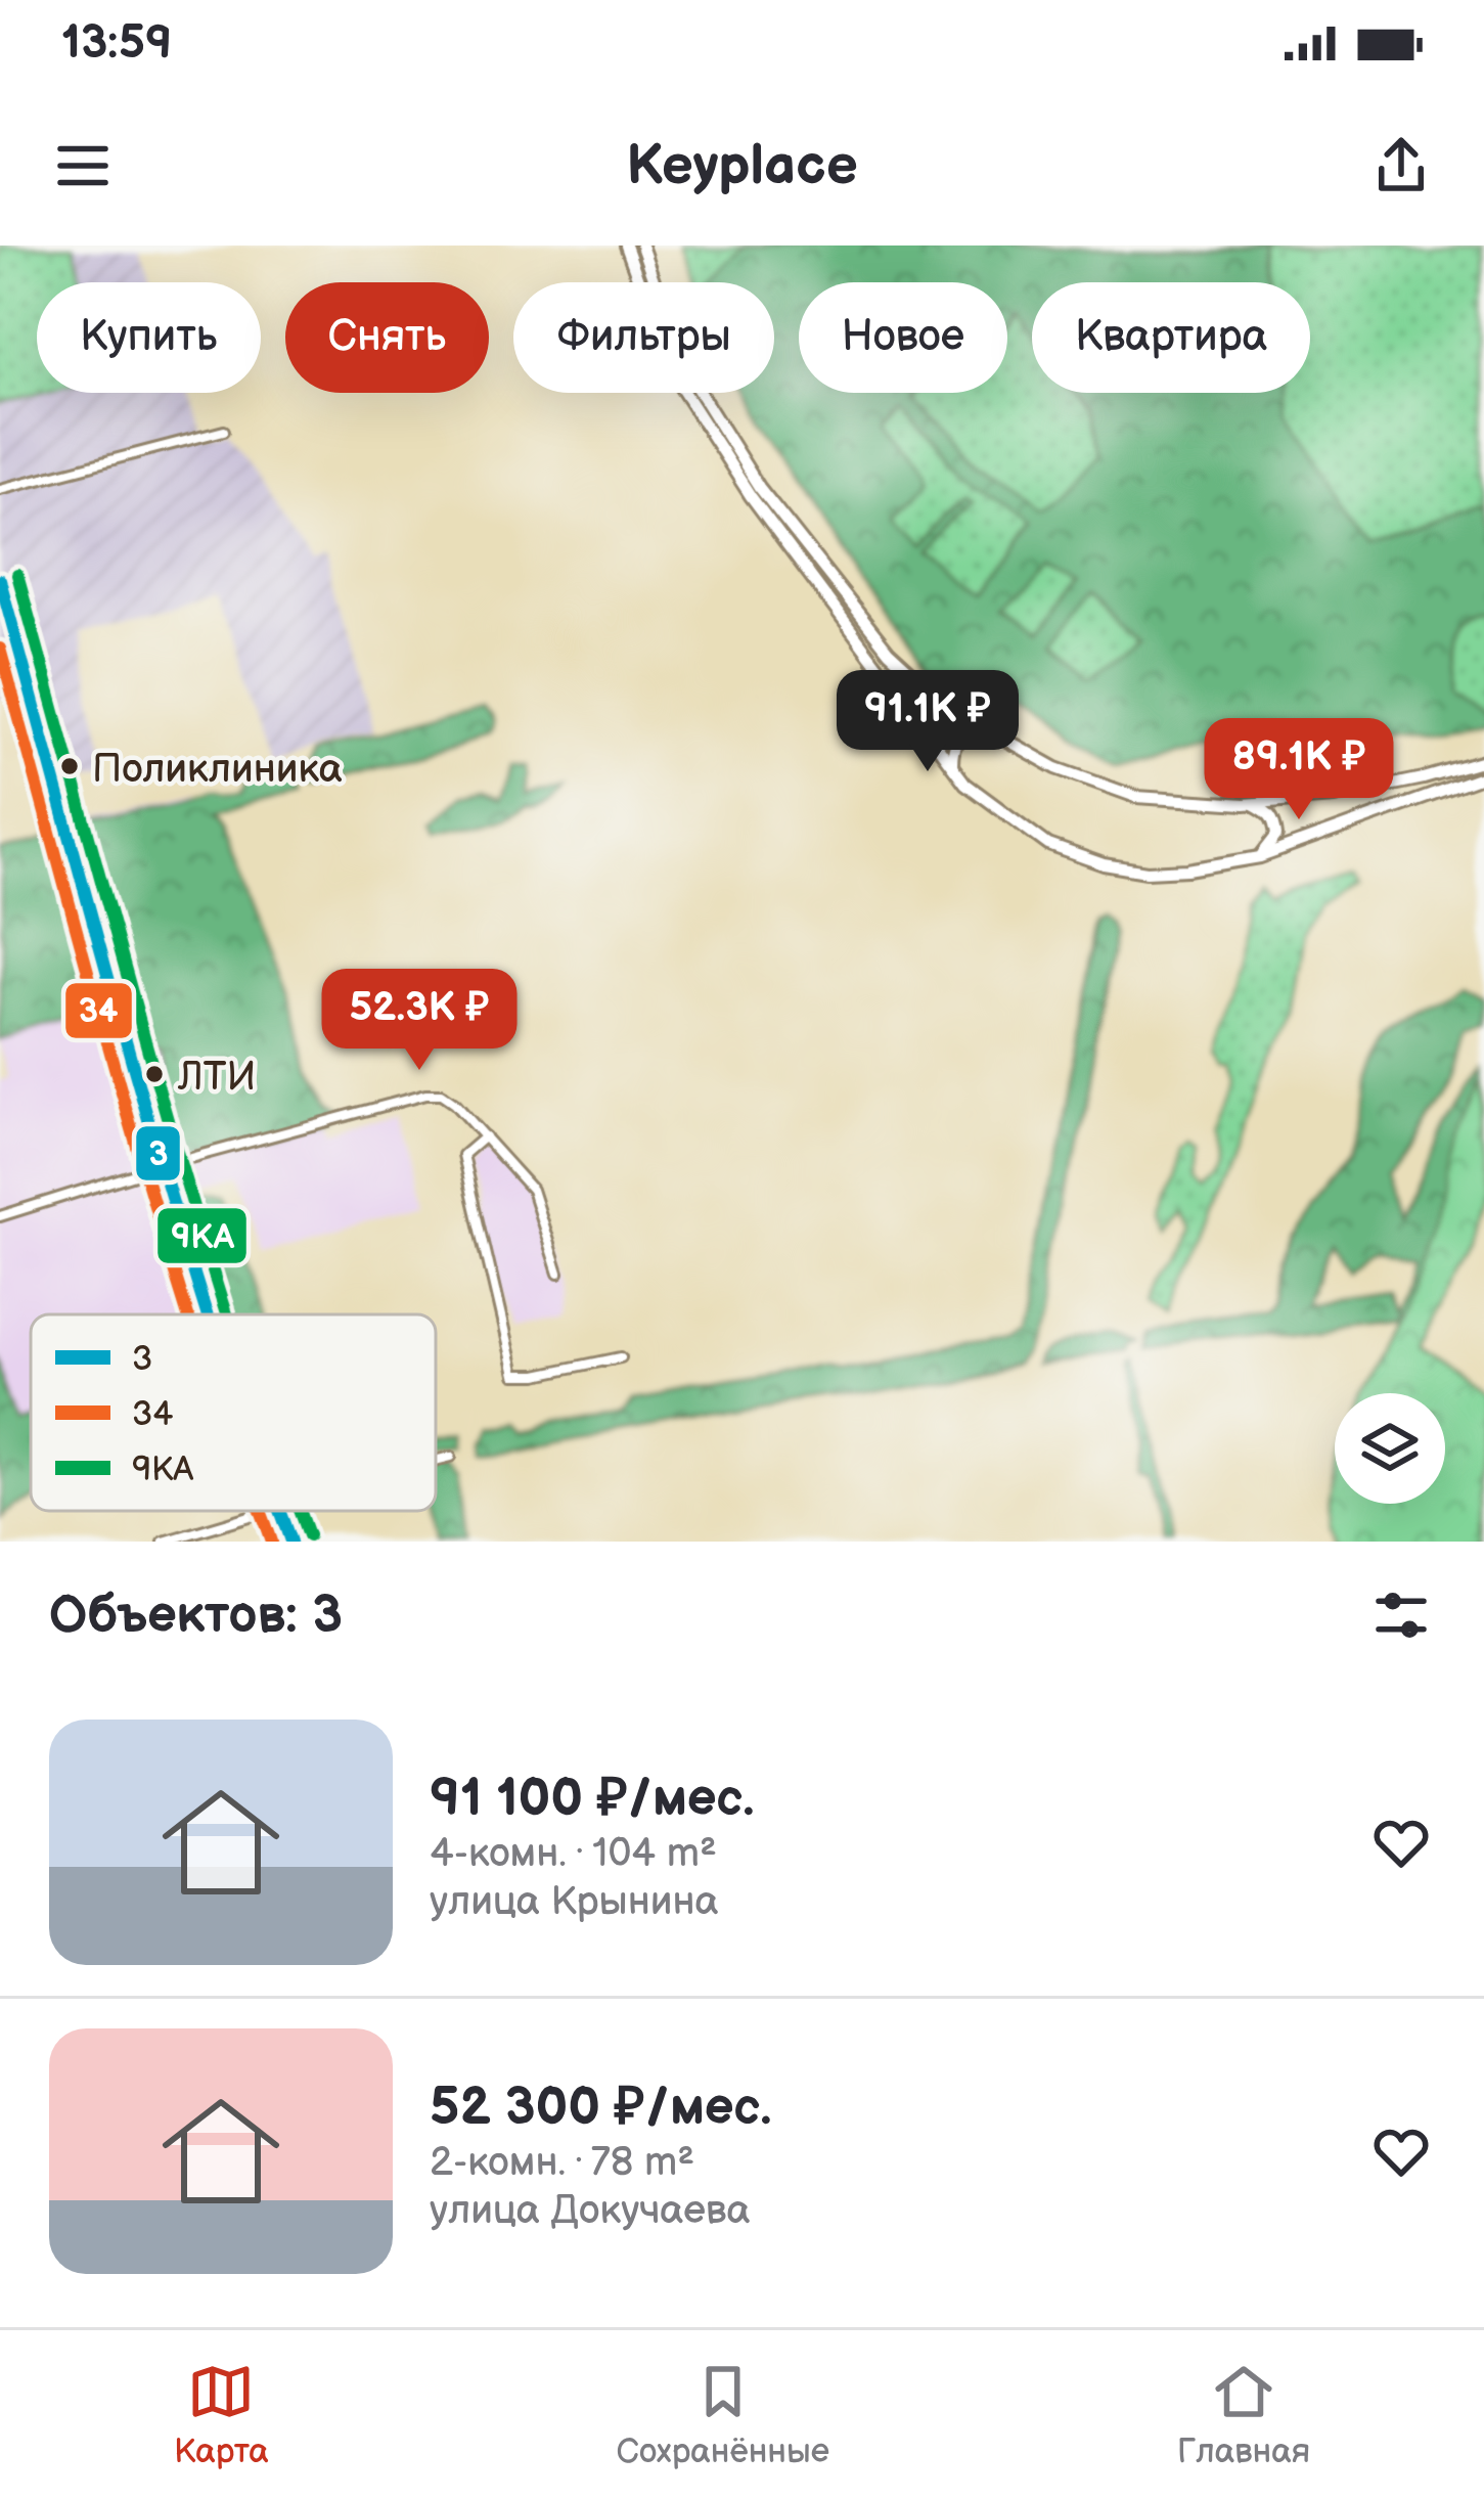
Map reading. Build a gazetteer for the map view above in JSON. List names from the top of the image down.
{
  "places": ["Поликлиника", "ЛТИ"],
  "lines": ["transit line 9КА", "transit line 3", "transit line 34"],
  "legend": ["3", "34", "9КА"],
  "page": {
    "status": "13:59",
    "header": "Keyplace",
    "chip": [
      "Купить",
      "Снять",
      "Фильтры",
      "Новое",
      "Квартира"
    ],
    "price": ["91.1K ₽", "89.1K ₽", "52.3K ₽"],
    "heading": "Объектов: 3",
    "list": [
      {
        "name": "91 100 ₽/мес.",
        "note": "4-комн. · 104 m² · улица Крынина"
      },
      {
        "name": "52 300 ₽/мес.",
        "note": "2-комн. · 78 m² · улица Докучаева"
      }
    ],
    "tabs": ["Карта", "Сохранённые", "Главная"]
  }
}
